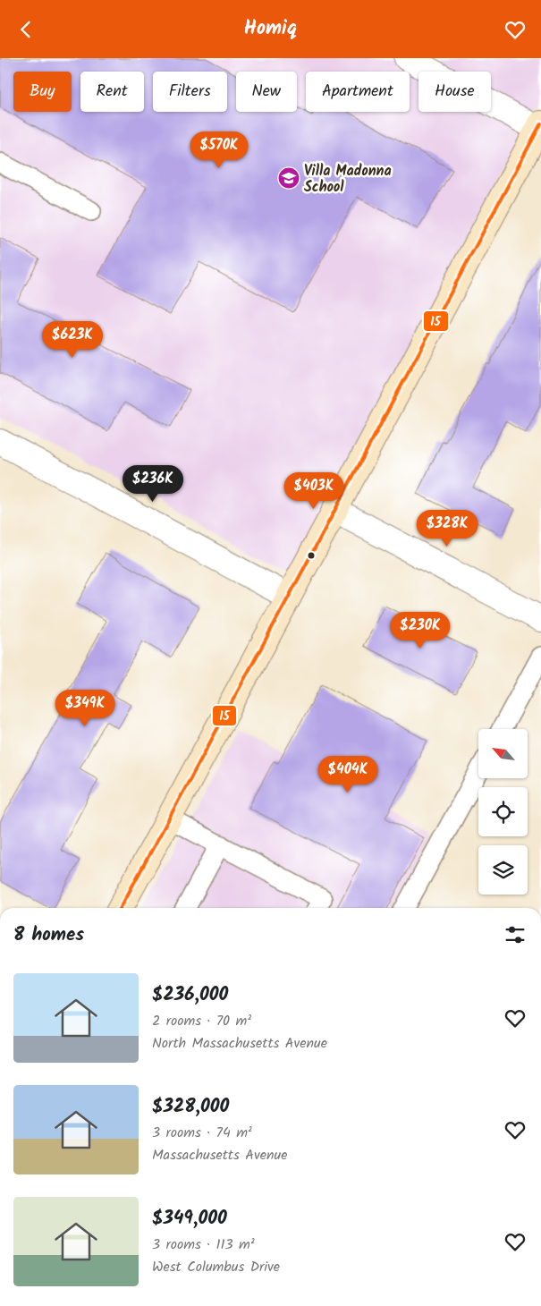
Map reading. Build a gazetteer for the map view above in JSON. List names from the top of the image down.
{
  "places": {
    "school or university": ["Villa Madonna School"]
  },
  "lines": ["transit line 15"],
  "north": "top left",
  "page": {
    "header": "Homiq",
    "chip": [
      "Buy",
      "Rent",
      "Filters",
      "New",
      "Apartment",
      "House"
    ],
    "price": [
      "$570K",
      "$623K",
      "$236K",
      "$403K",
      "$328K",
      "$230K",
      "$349K",
      "$404K"
    ],
    "heading": "8 homes",
    "list": [
      {
        "name": "$236,000",
        "note": "2 rooms · 70 m² · North Massachusetts Avenue"
      },
      {
        "name": "$328,000",
        "note": "3 rooms · 74 m² · Massachusetts Avenue"
      },
      {
        "name": "$349,000",
        "note": "3 rooms · 113 m² · West Columbus Drive"
      }
    ]
  }
}
